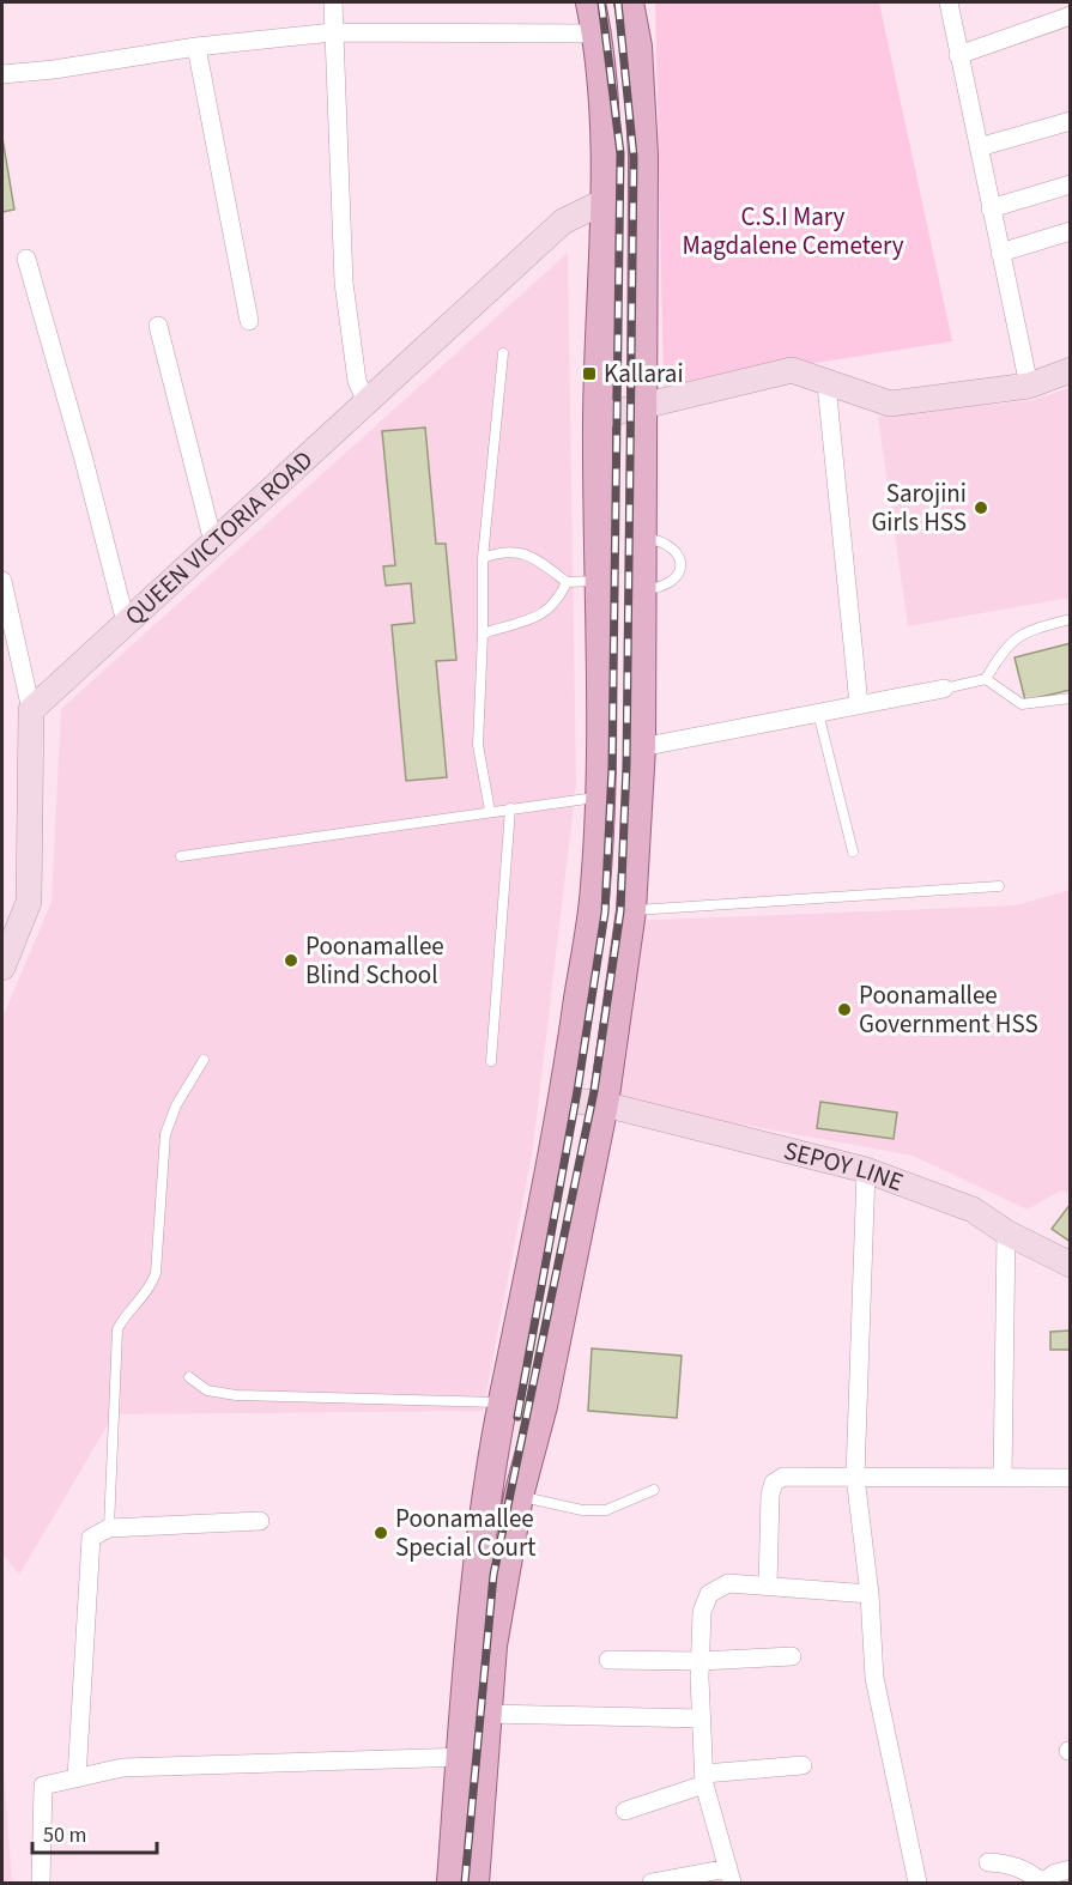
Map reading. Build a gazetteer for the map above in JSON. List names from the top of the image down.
{
  "streets": {
    "street": ["QUEEN VICTORIA ROAD", "SEPOY LINE"]
  },
  "parks": ["C.S.I Mary Magdalene Cemetery"],
  "places": {
    "transit": ["Kallarai"],
    "other": [
      "Sarojini Girls HSS",
      "Poonamallee Blind School",
      "Poonamallee Government HSS",
      "Poonamallee Special Court"
    ]
  },
  "scale_bar": "50 m"
}
